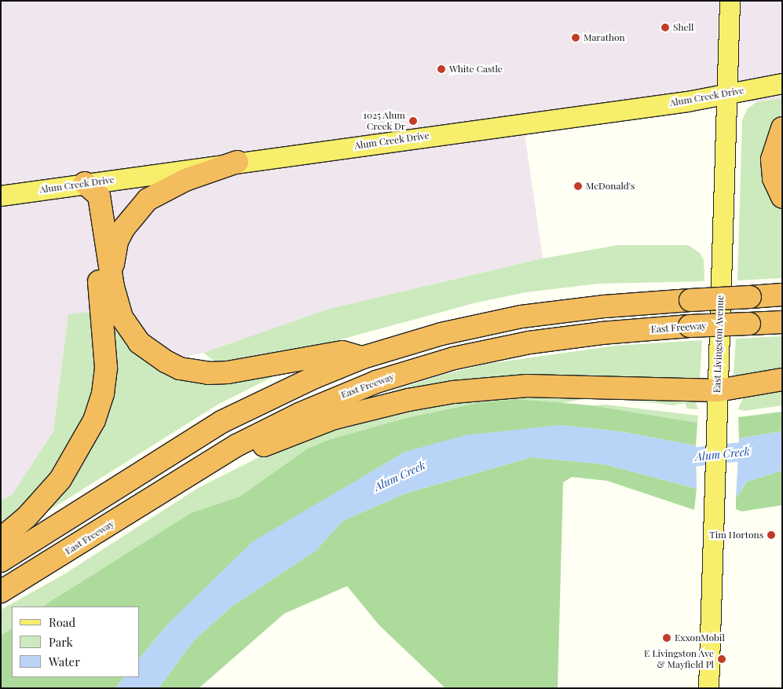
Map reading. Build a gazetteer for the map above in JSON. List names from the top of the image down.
{
  "streets": {
    "highway": ["East Freeway"],
    "main road": ["Alum Creek Drive", "East Livingston Avenue"]
  },
  "crossings": [
    ["Alum Creek Drive", "East Livingston Avenue"]
  ],
  "water": ["Alum Creek"],
  "places": [
    "Shell",
    "Marathon",
    "White Castle",
    "1025 Alum Creek Dr",
    "McDonald's",
    "Tim Hortons",
    "ExxonMobil",
    "E Livingston Ave & Mayfield Pl"
  ],
  "legend": ["Road", "Park", "Water"]
}
